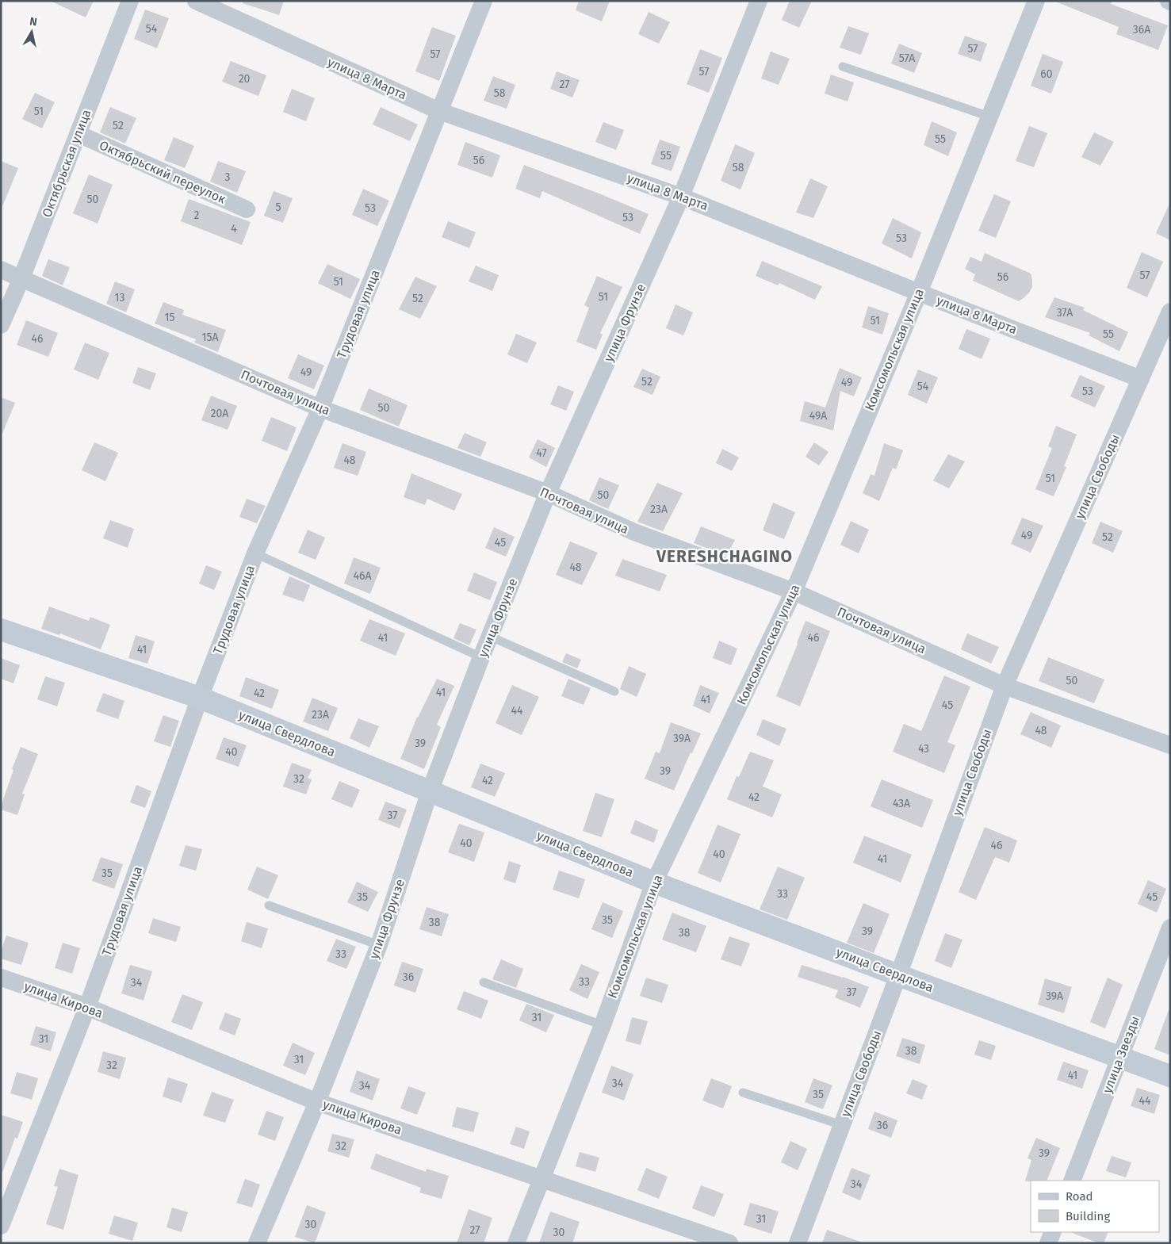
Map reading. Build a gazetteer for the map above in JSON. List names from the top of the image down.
{
  "streets": {
    "street": [
      "улица 8 Марта",
      "Октябрьская улица",
      "Октябрьский переулок",
      "Трудовая улица",
      "улица Фрунзе",
      "Комсомольская улица",
      "Почтовая улица",
      "улица Свободы",
      "улица Свердлова",
      "улица Кирова",
      "улица Звезды"
    ]
  },
  "crossings": [
    ["улица 8 Марта", "Трудовая улица"],
    ["улица 8 Марта", "улица Фрунзе"],
    ["улица 8 Марта", "Комсомольская улица"],
    ["улица 8 Марта", "улица Свободы"],
    ["Октябрьская улица", "Октябрьский переулок"],
    ["Октябрьская улица", "Почтовая улица"],
    ["Трудовая улица", "Почтовая улица"],
    ["Трудовая улица", "улица Свердлова"],
    ["Трудовая улица", "улица Кирова"],
    ["улица Фрунзе", "Почтовая улица"],
    ["улица Фрунзе", "улица Свердлова"],
    ["улица Фрунзе", "улица Кирова"],
    ["Комсомольская улица", "Почтовая улица"],
    ["Комсомольская улица", "улица Свердлова"],
    ["Комсомольская улица", "улица Кирова"],
    ["Почтовая улица", "улица Свободы"],
    ["улица Свободы", "улица Свердлова"],
    ["улица Свердлова", "улица Звезды"]
  ],
  "districts": ["VERESHCHAGINO"],
  "house_numbers": [
    "54",
    "36А",
    "57",
    "57",
    "57А",
    "57",
    "60",
    "20",
    "27",
    "58",
    "51",
    "52",
    "55",
    "55",
    "56",
    "58",
    "3",
    "50",
    "5",
    "53",
    "2",
    "53",
    "4",
    "53",
    "57",
    "56",
    "51",
    "51",
    "13",
    "52",
    "37А",
    "15",
    "51",
    "55",
    "15А",
    "46",
    "49",
    "52",
    "49",
    "54",
    "53",
    "50",
    "20А",
    "49А",
    "47",
    "48",
    "51",
    "50",
    "23А",
    "49",
    "52",
    "45",
    "48",
    "46А",
    "41",
    "46",
    "41",
    "50",
    "41",
    "42",
    "41",
    "45",
    "44",
    "23А",
    "48",
    "39А",
    "39",
    "43",
    "40",
    "39",
    "32",
    "42",
    "42",
    "43А",
    "37",
    "40",
    "46",
    "40",
    "41",
    "35",
    "33",
    "35",
    "45",
    "35",
    "38",
    "39",
    "38",
    "33",
    "36",
    "33",
    "34",
    "37",
    "39А",
    "31",
    "31",
    "38",
    "31",
    "32",
    "41",
    "34",
    "34",
    "35",
    "44",
    "36",
    "32",
    "39",
    "34",
    "31",
    "30",
    "27",
    "30"
  ],
  "legend": ["Road", "Building"],
  "north": "top"
}
